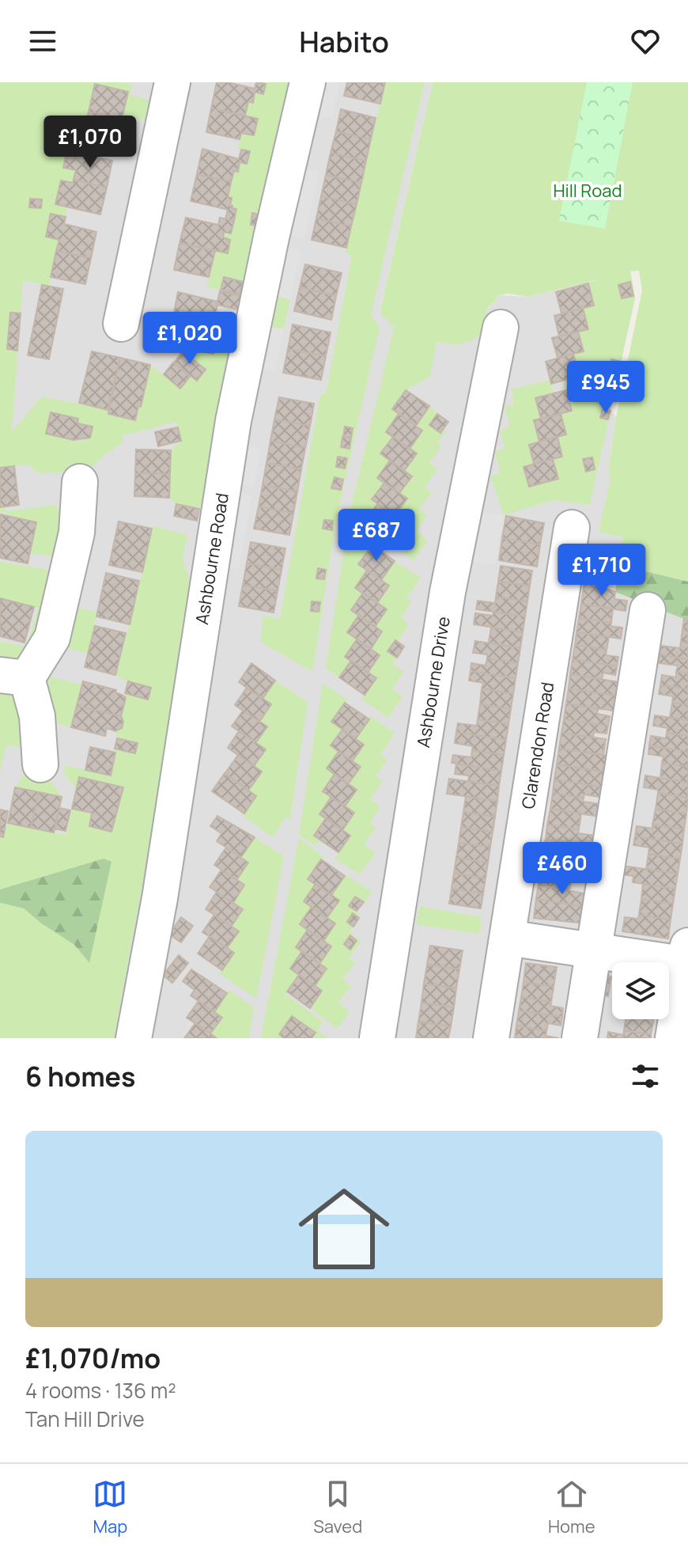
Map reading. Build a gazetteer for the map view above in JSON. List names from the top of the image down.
{
  "streets": {
    "street": ["Ashbourne Road", "Ashbourne Drive", "Clarendon Road"]
  },
  "parks": ["Hill Road"],
  "page": {
    "header": "Habito",
    "price": [
      "£1,070",
      "£1,020",
      "£945",
      "£687",
      "£1,710",
      "£460"
    ],
    "heading": "6 homes",
    "list": [
      {
        "name": "£1,070/mo",
        "note": "4 rooms · 136 m² · Tan Hill Drive"
      }
    ],
    "tabs": ["Map", "Saved", "Home"]
  }
}
